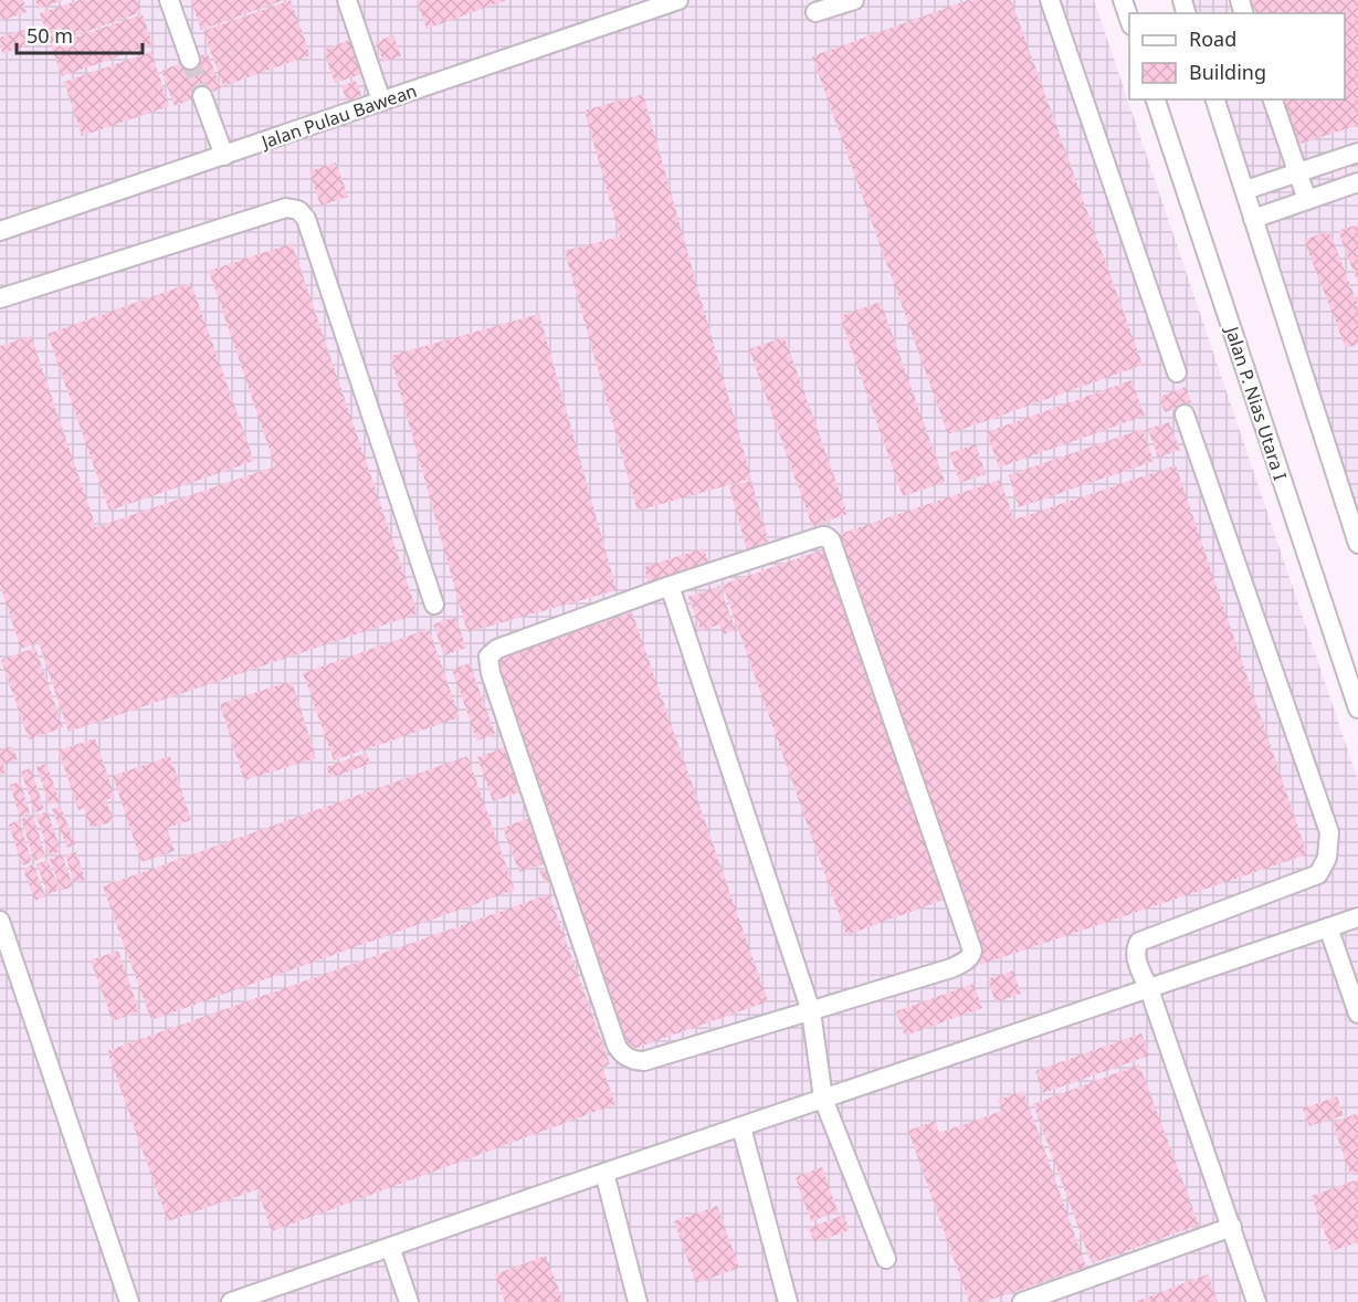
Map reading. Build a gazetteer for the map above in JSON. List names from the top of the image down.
{
  "streets": {
    "street": ["Jalan Pulau Bawean", "Jalan P. Nias Utara I"]
  },
  "legend": ["Road", "Building"],
  "scale_bar": "50 m"
}
